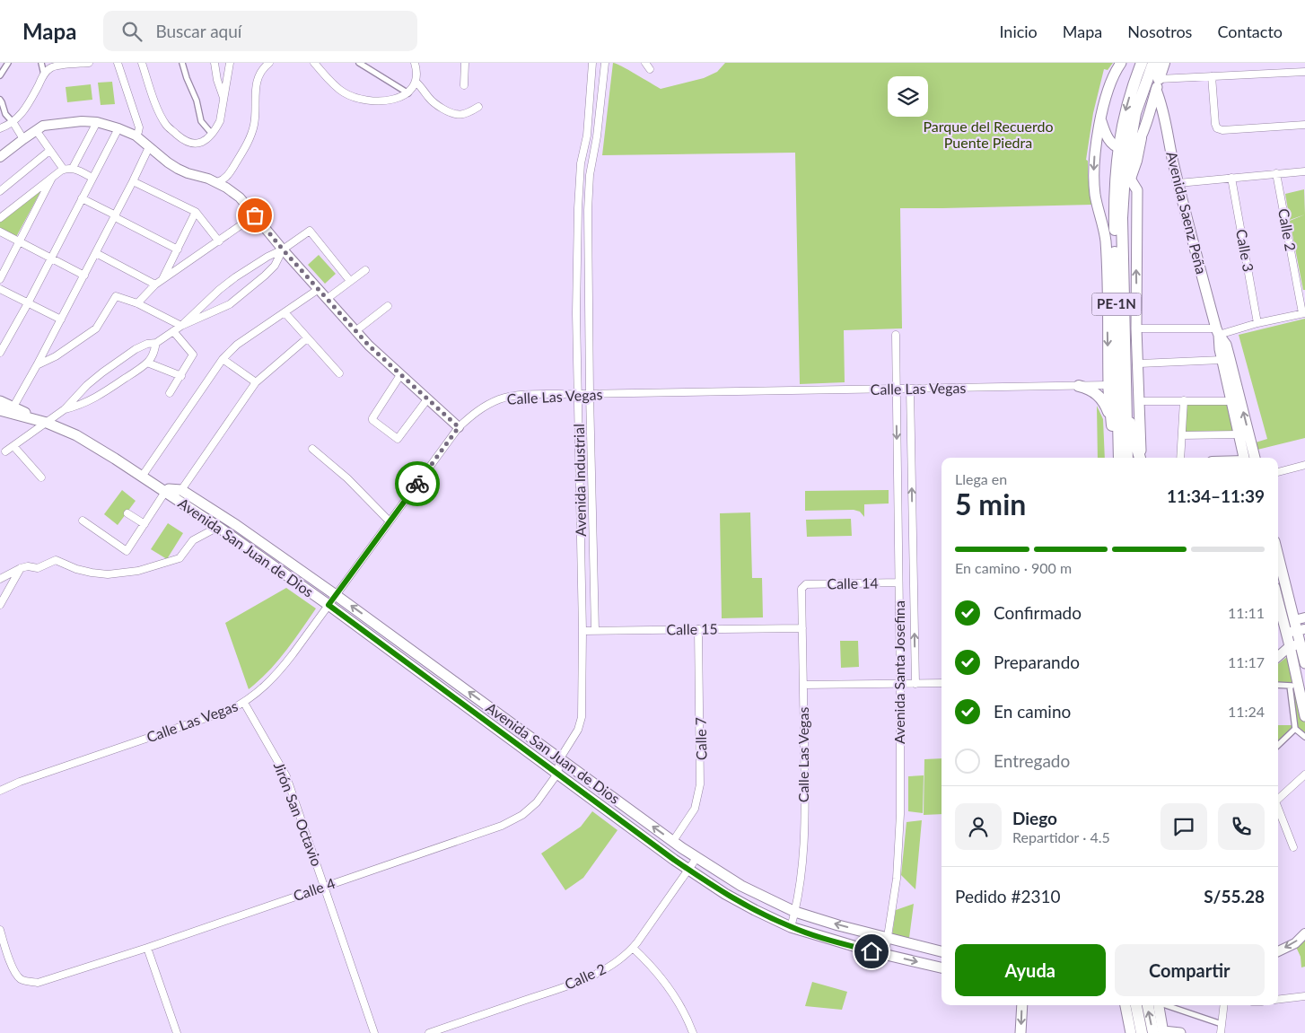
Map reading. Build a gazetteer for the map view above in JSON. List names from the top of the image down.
{
  "streets": {
    "highway": ["PE-1N"],
    "main road": ["Avenida Saenz Peña", "Avenida San Juan de Dios"],
    "street": [
      "Calle 2",
      "Calle 3",
      "Calle Las Vegas",
      "Avenida Industrial",
      "Calle 14",
      "Calle 15",
      "Avenida Santa Josefina",
      "Calle 7",
      "Jirón San Octavio",
      "Calle 4"
    ]
  },
  "crossings": [
    ["Calle 2", "Avenida San Juan de Dios"],
    ["Calle Las Vegas", "Avenida Industrial"],
    ["Calle Las Vegas", "Avenida San Juan de Dios"],
    ["Calle Las Vegas", "Calle 14"],
    ["Calle Las Vegas", "Calle 15"],
    ["Calle Las Vegas", "Avenida Santa Josefina"],
    ["Calle Las Vegas", "Jirón San Octavio"],
    ["Avenida Industrial", "Avenida San Juan de Dios"],
    ["Avenida Industrial", "Calle 15"],
    ["Avenida Industrial", "Calle 4"],
    ["Avenida San Juan de Dios", "Avenida Santa Josefina"],
    ["Avenida San Juan de Dios", "Calle 7"],
    ["Avenida San Juan de Dios", "Calle 4"],
    ["Calle 14", "Avenida Santa Josefina"],
    ["Calle 15", "Calle 7"],
    ["Jirón San Octavio", "Calle 4"]
  ],
  "parks": ["Parque del Recuerdo Puente Piedra"],
  "page": {
    "header": "Mapa",
    "search": "Buscar aquí",
    "nav": [
      "Inicio",
      "Mapa",
      "Nosotros",
      "Contacto"
    ],
    "heading": ["5 min", "Llega en", "11:34–11:39"],
    "panel": [
      "Diego",
      "Repartidor · 4.5",
      "Pedido #2310",
      "S/55.28"
    ],
    "bar": "En camino · 900 m",
    "list": [
      ["Confirmado", "11:11"],
      ["Preparando", "11:17"],
      ["En camino", "11:24"],
      "Entregado"
    ],
    "buttons": ["Ayuda", "Compartir"]
  }
}
